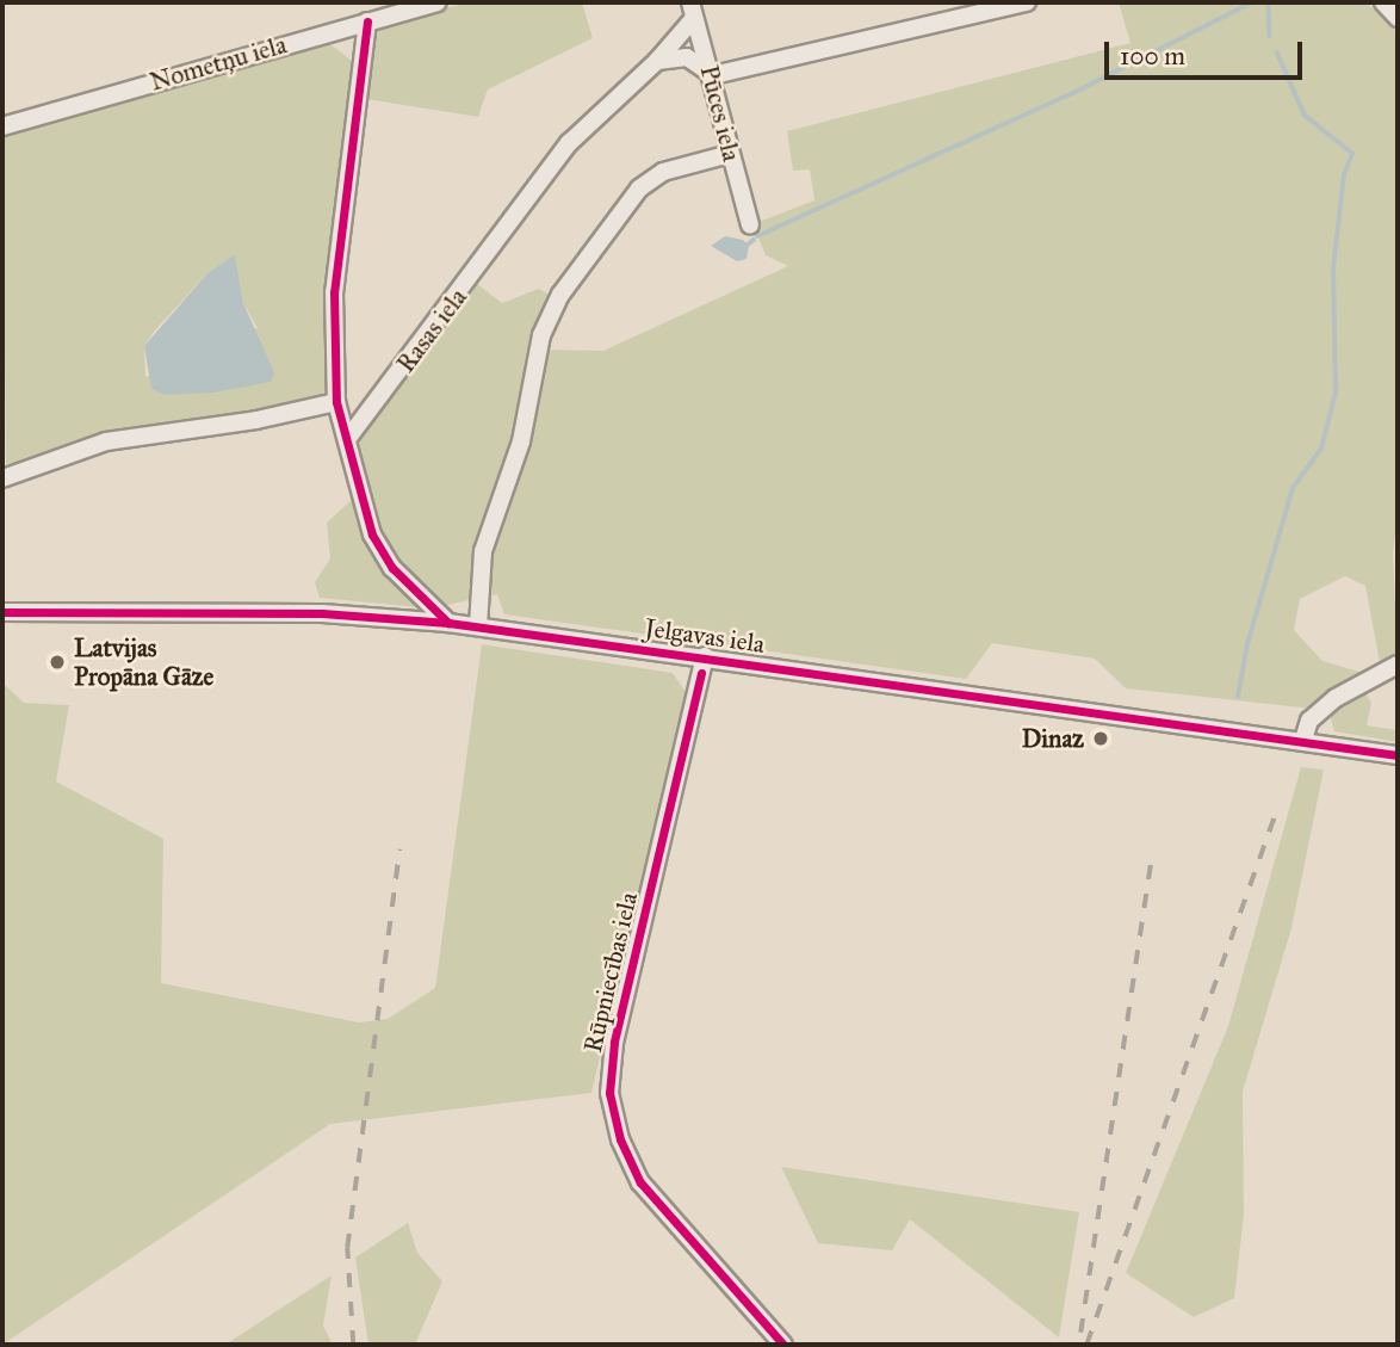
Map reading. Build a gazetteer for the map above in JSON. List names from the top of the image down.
{
  "streets": {
    "street": [
      "Nometņu iela",
      "Pūces iela",
      "Rasas iela",
      "Jelgavas iela",
      "Rūpniecības iela"
    ]
  },
  "crossings": [
    ["Pūces iela", "Rasas iela"],
    ["Jelgavas iela", "Rūpniecības iela"]
  ],
  "places": ["Latvijas Propāna Gāze", "Dinaz"],
  "scale_bar": "100 m"
}
